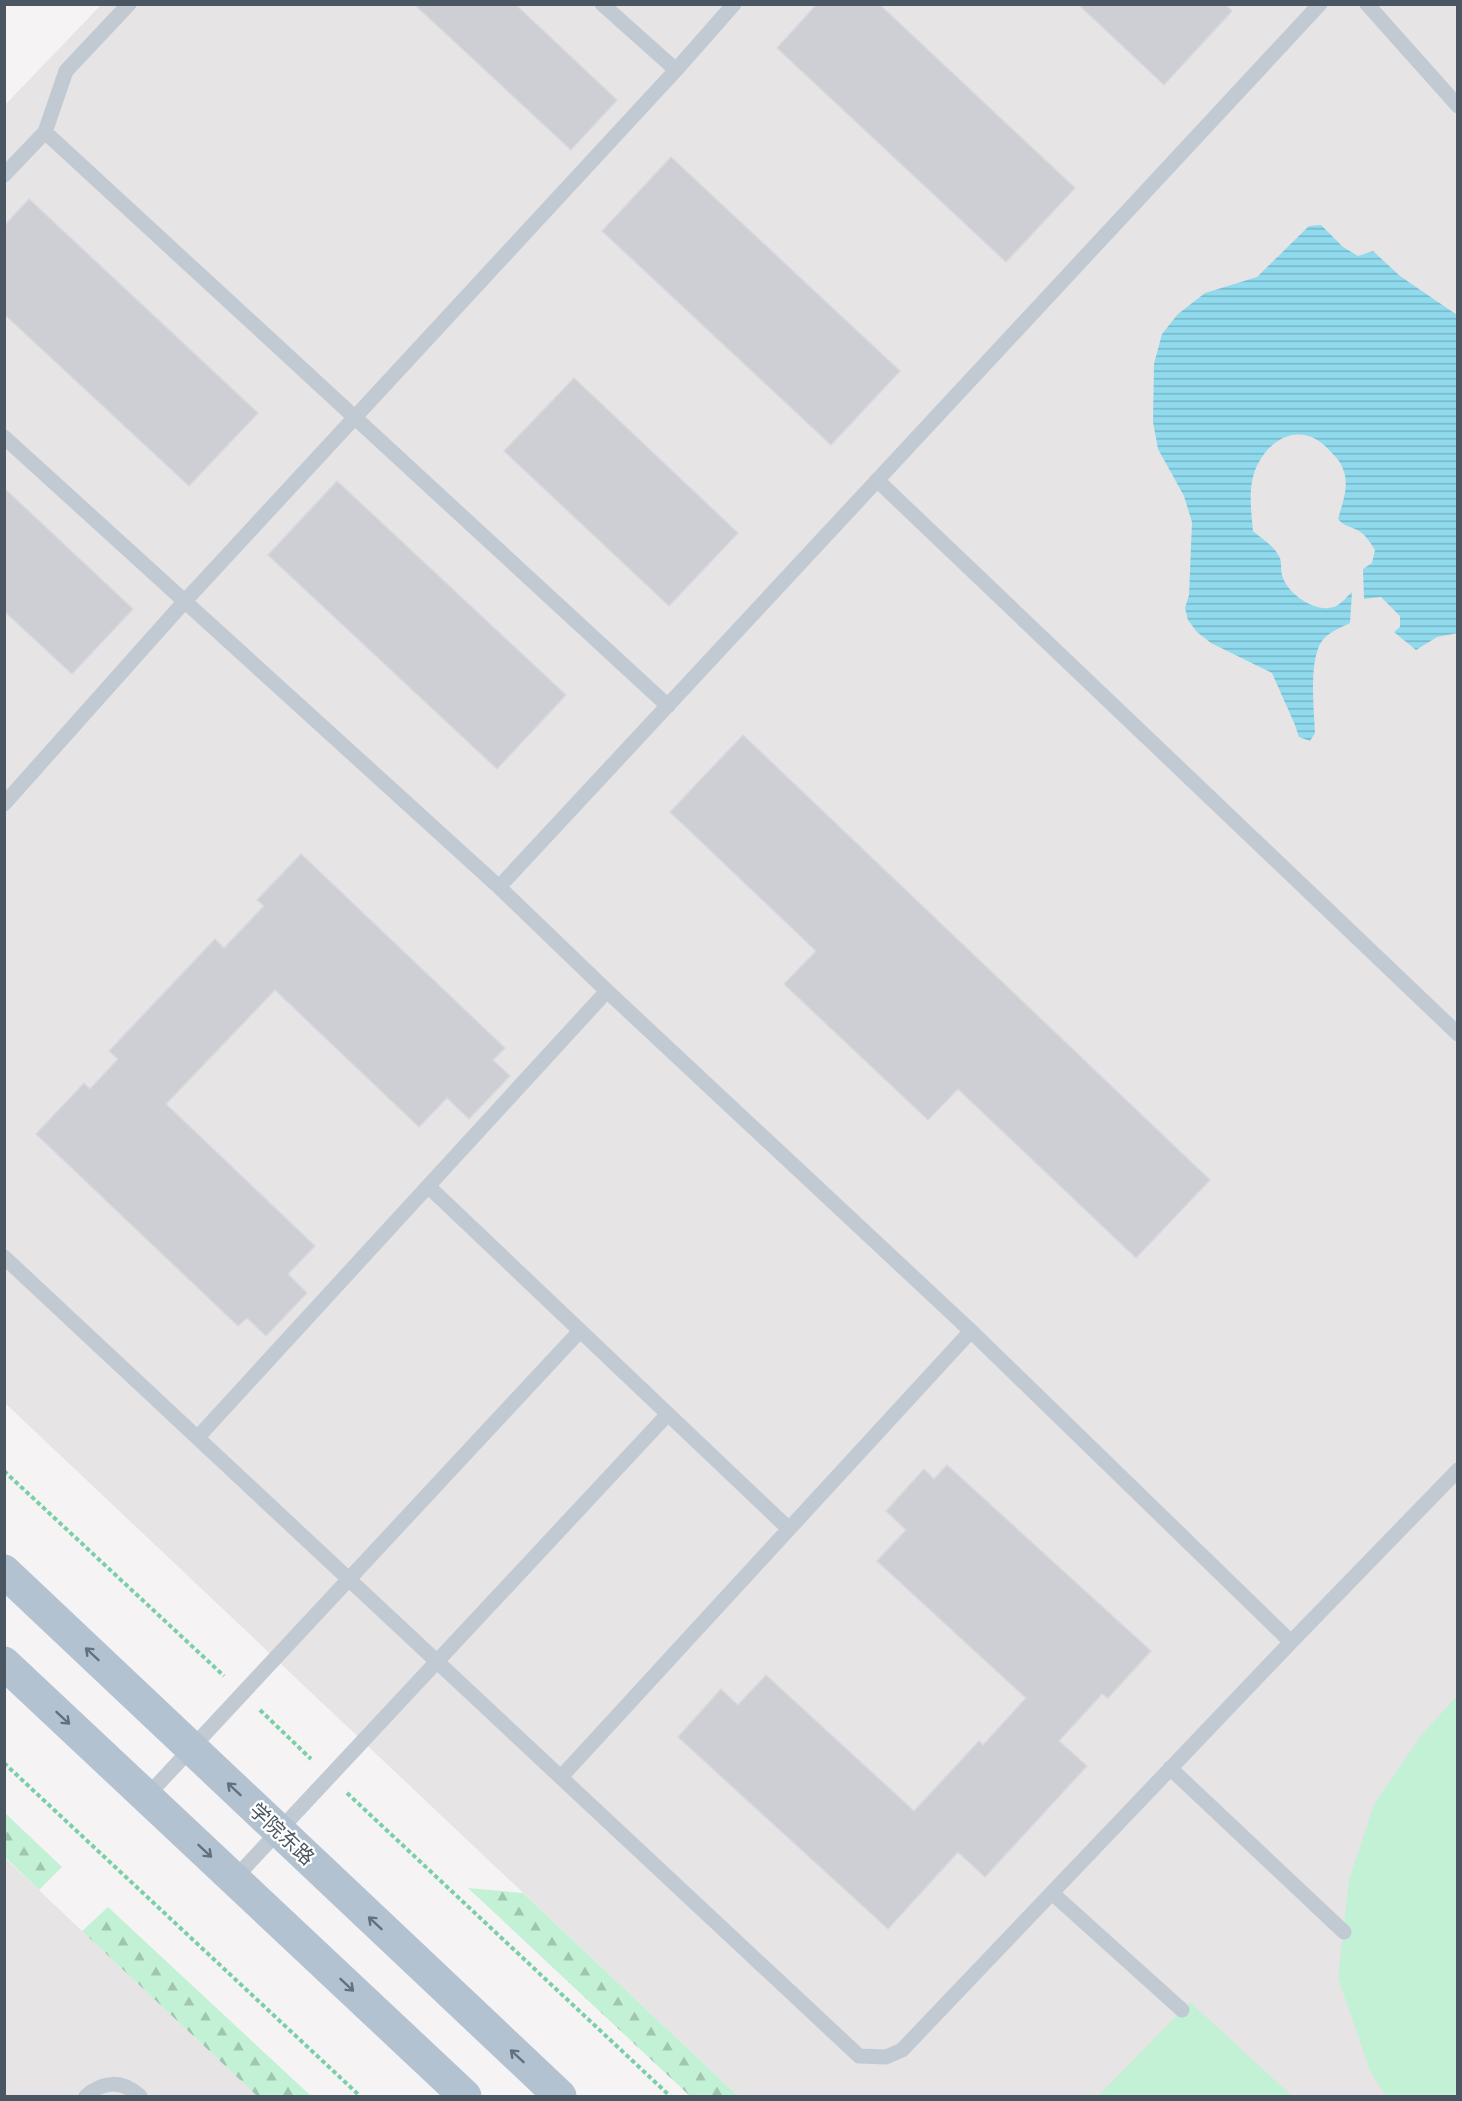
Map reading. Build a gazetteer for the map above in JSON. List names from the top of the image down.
{
  "streets": {
    "main road": ["学院东路"]
  }
}
